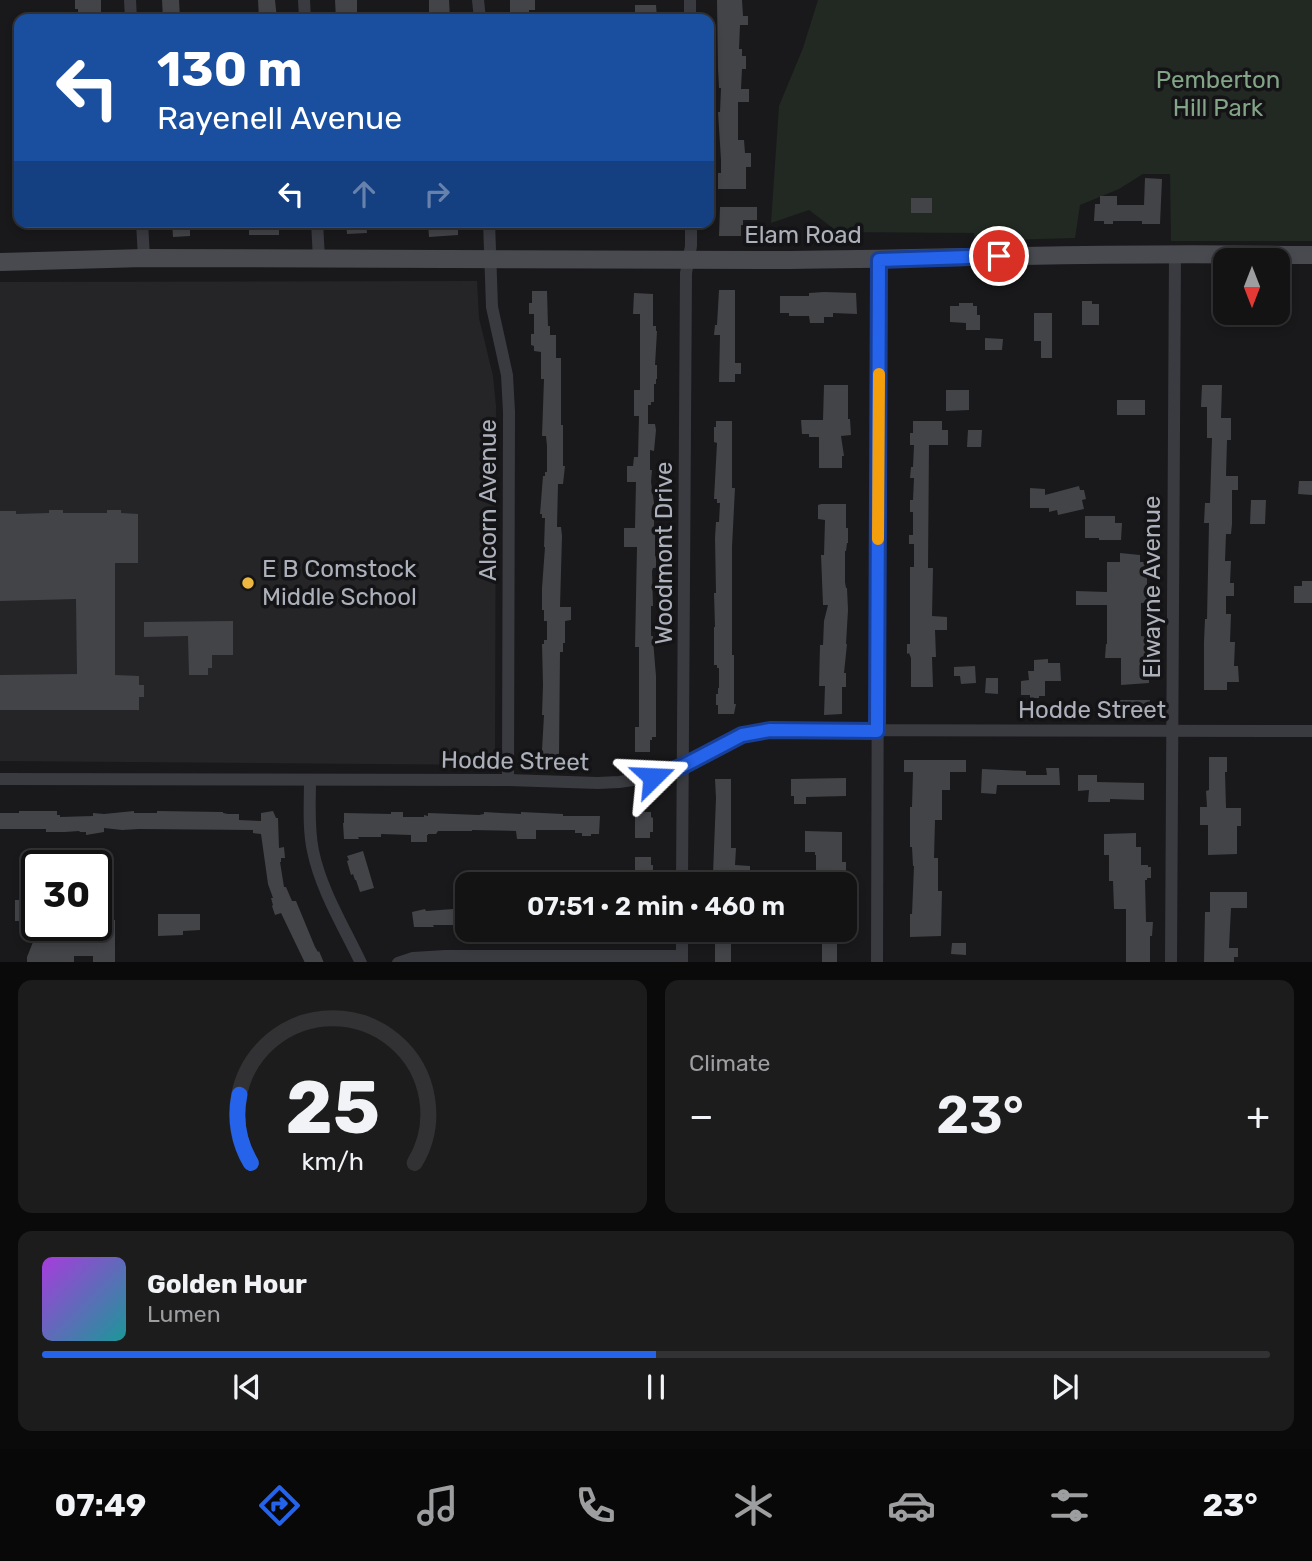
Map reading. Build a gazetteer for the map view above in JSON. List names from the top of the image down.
{
  "streets": {
    "street": [
      "Elam Road",
      "Alcorn Avenue",
      "Woodmont Drive",
      "Elwayne Avenue",
      "Hodde Street"
    ]
  },
  "crossings": [
    ["Elam Road", "Alcorn Avenue"],
    ["Elam Road", "Woodmont Drive"],
    ["Elam Road", "Elwayne Avenue"],
    ["Alcorn Avenue", "Hodde Street"],
    ["Woodmont Drive", "Hodde Street"],
    ["Elwayne Avenue", "Hodde Street"]
  ],
  "parks": ["Pemberton Hill Park"],
  "places": ["E B Comstock Middle School"],
  "north": "bottom",
  "page": {
    "turn": ["130 m", "Rayenell Avenue"],
    "limit": "30",
    "trip": "07:51 · 2 min · 460 m",
    "tile": "Climate",
    "heat": ["−", "23°", "+"],
    "song": ["Golden Hour", "Lumen"],
    "tabs": ["07:49", "23°"],
    "gauge": ["25", "km/h"]
  }
}
